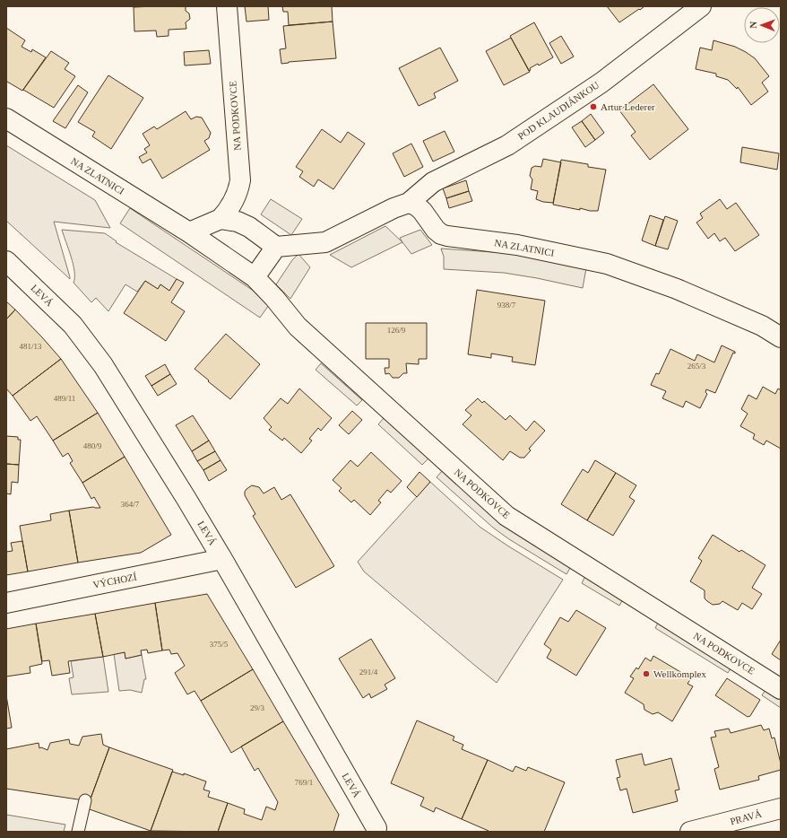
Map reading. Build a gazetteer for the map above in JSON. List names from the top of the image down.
{
  "streets": {
    "street": [
      "POD KLAUDIÁNKOU",
      "NA PODKOVCE",
      "NA ZLATNICI",
      "LEVÁ",
      "VÝCHOZÍ",
      "PRAVÁ"
    ]
  },
  "crossings": [
    ["POD KLAUDIÁNKOU", "NA ZLATNICI"],
    ["NA PODKOVCE", "NA ZLATNICI"],
    ["LEVÁ", "VÝCHOZÍ"]
  ],
  "places": ["Artur Lederer", "Wellkomplex"],
  "house_numbers": [
    "938/7",
    "126/9",
    "481/13",
    "265/3",
    "489/11",
    "480/9",
    "364/7",
    "375/5",
    "291/4",
    "29/3",
    "769/1"
  ],
  "north": "left"
}
